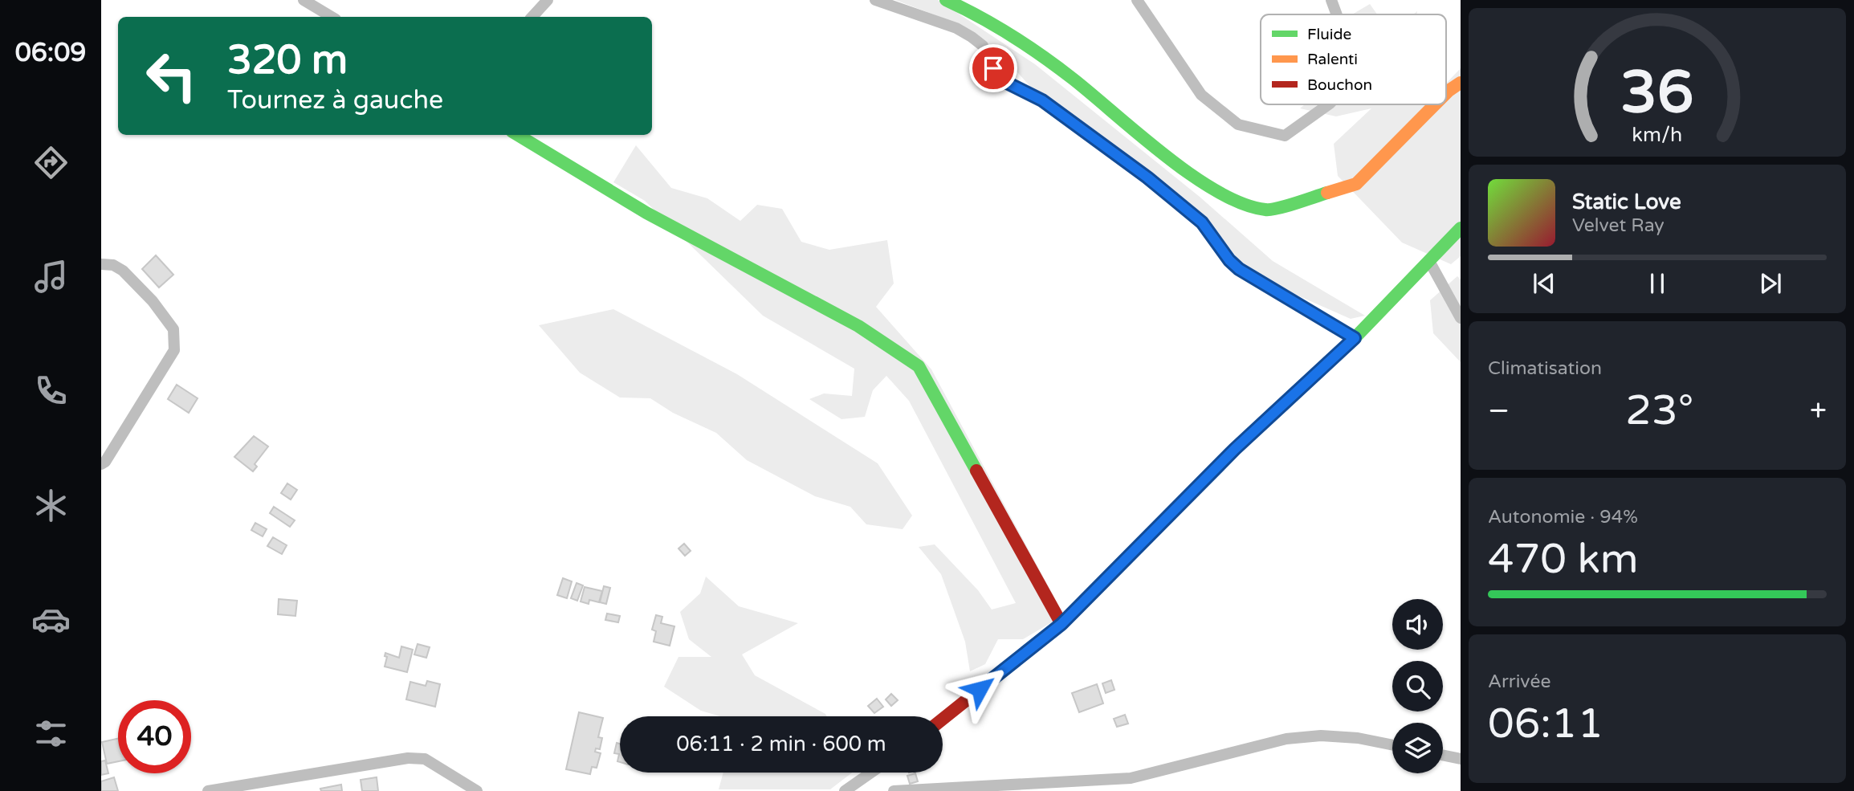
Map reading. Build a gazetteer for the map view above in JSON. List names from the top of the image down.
{
  "legend": ["Fluide", "Ralenti", "Bouchon"],
  "page": {
    "tabs": "06:09",
    "turn": ["320 m", "Tournez à gauche"],
    "song": ["Static Love", "Velvet Ray"],
    "tile": [
      "Climatisation",
      ["Autonomie · 94%", "470 km"],
      ["Arrivée", "06:11"]
    ],
    "heat": ["−", "23°", "+"],
    "limit": "40",
    "trip": "06:11 · 2 min · 600 m",
    "gauge": ["36", "km/h"]
  }
}
